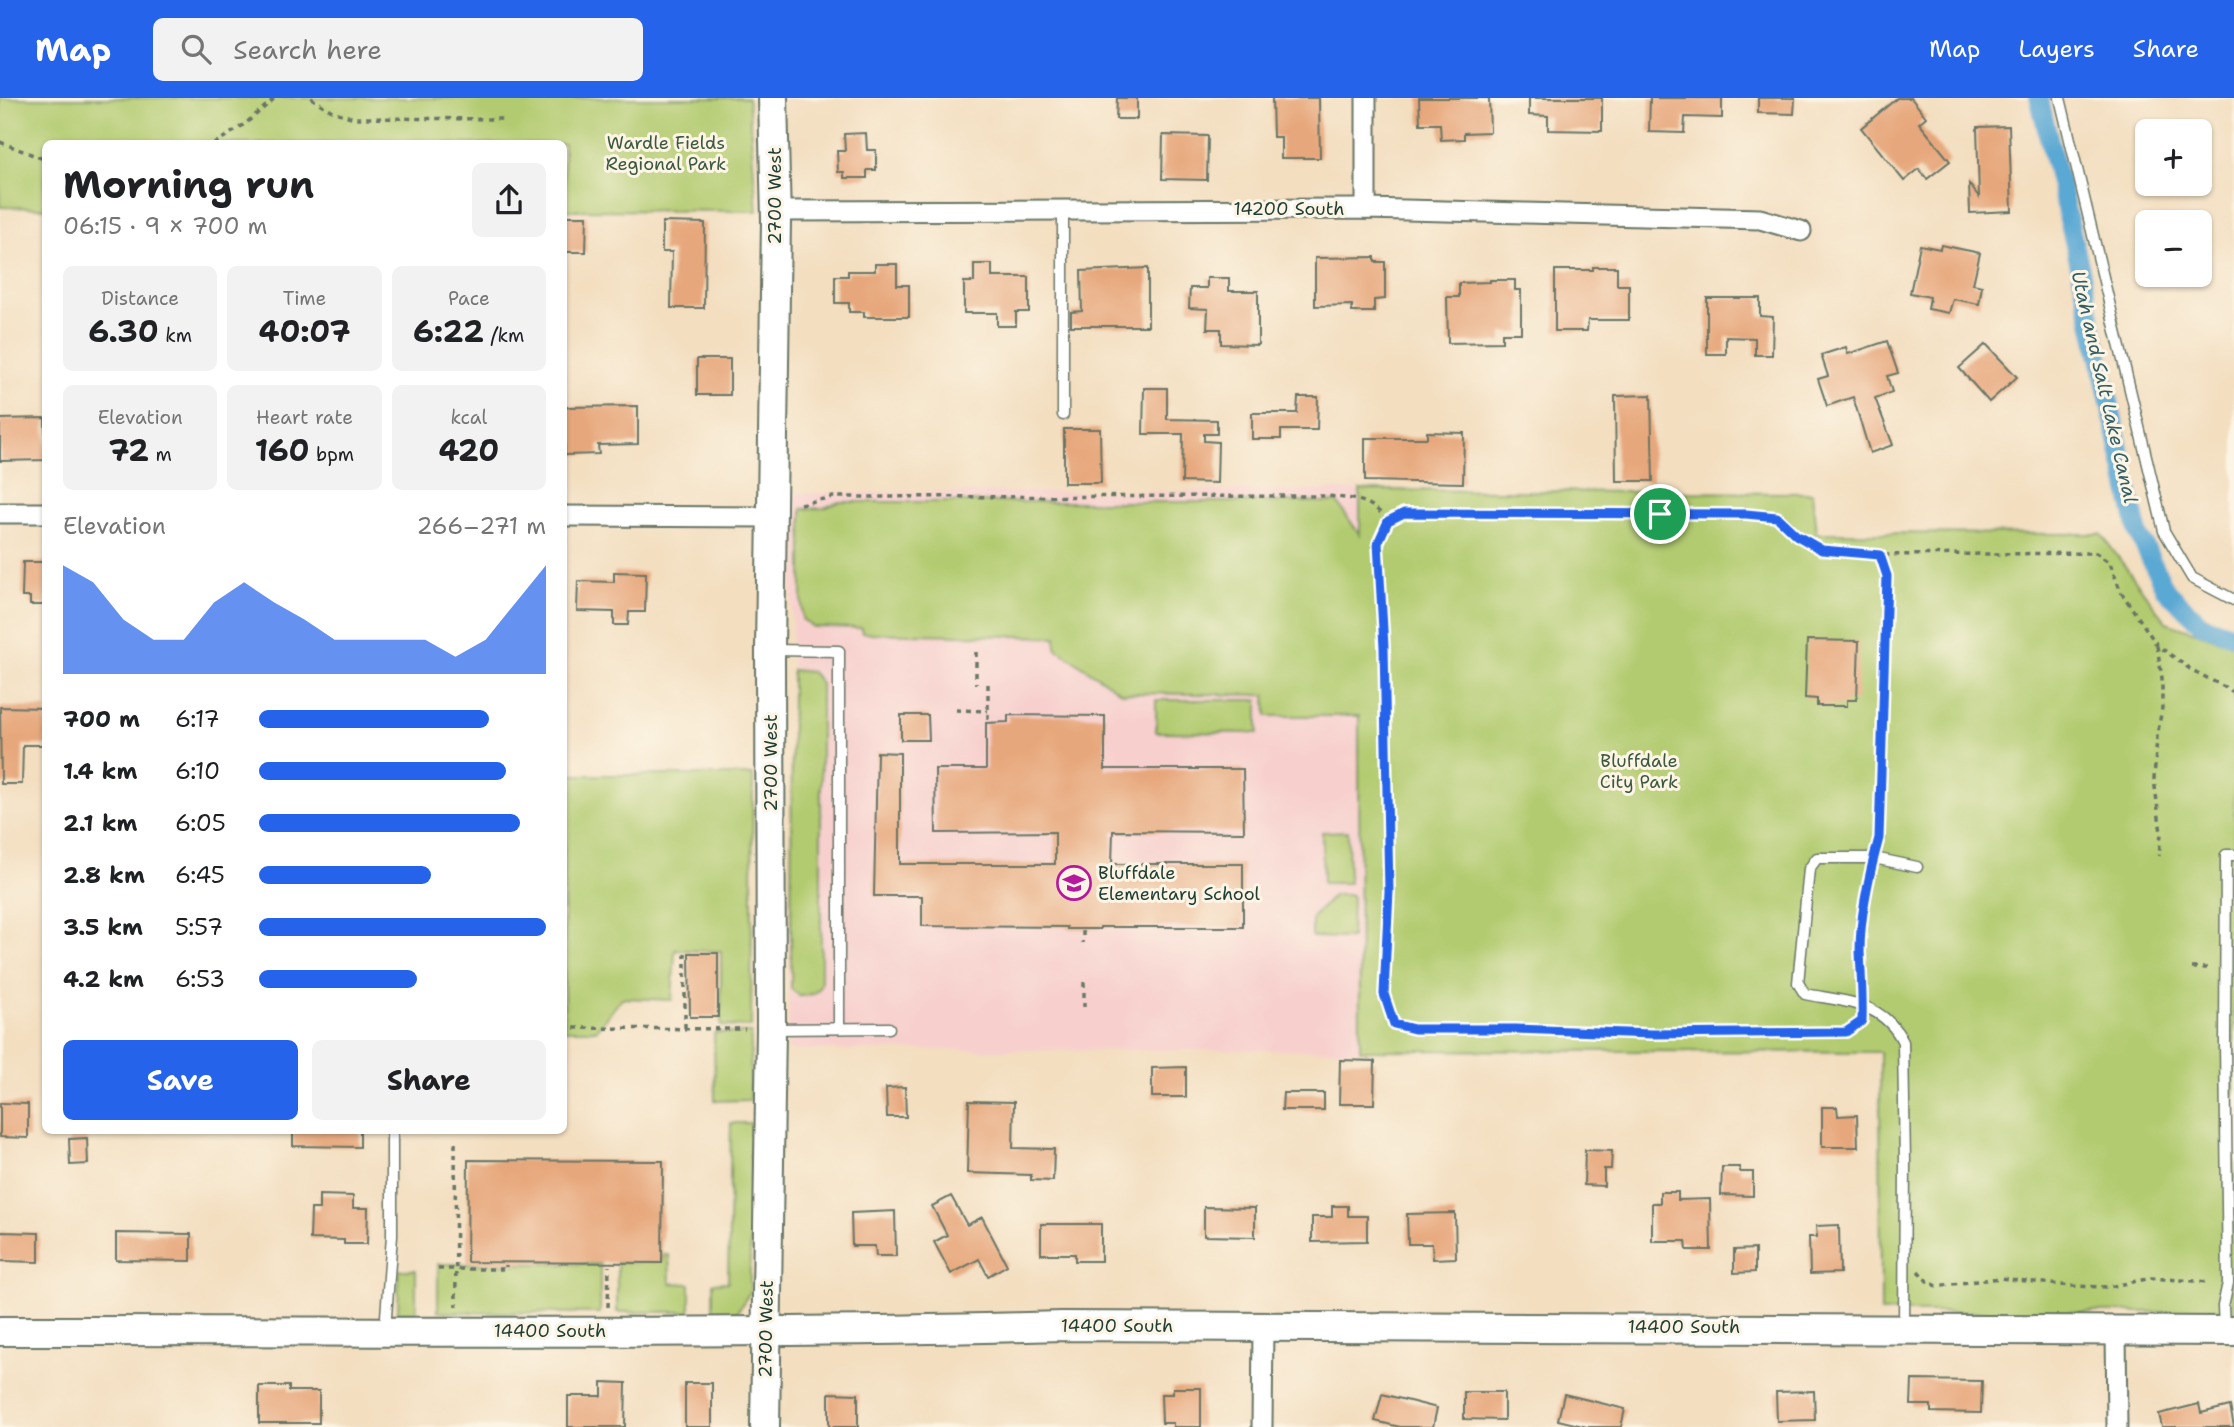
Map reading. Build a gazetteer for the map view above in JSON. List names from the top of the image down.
{
  "streets": {
    "main road": ["2700 West", "14400 South"],
    "street": ["14200 South"]
  },
  "crossings": [
    ["2700 West", "14200 South"],
    ["2700 West", "14400 South"]
  ],
  "water": ["Utah and Salt Lake Canal"],
  "parks": ["Wardle Fields Regional Park", "Bluffdale City Park"],
  "places": {
    "school or university": ["Bluffdale Elementary School"]
  },
  "page": {
    "header": "Map",
    "search": "Search here",
    "nav": ["Map", "Layers", "Share"],
    "map_buttons": ["+", "−"],
    "heading": ["Morning run", "06:15 · 9 × 700 m"],
    "stats": [
      ["Distance", "6.30 km"],
      ["Time", "40:07"],
      ["Pace", "6:22 /km"],
      ["Elevation", "72 m"],
      ["Heart rate", "160 bpm"],
      ["kcal", "420"]
    ],
    "chart": ["Elevation", "266–271 m"],
    "list": [
      {
        "name": "700 m",
        "note": "6:17"
      },
      {
        "name": "1.4 km",
        "note": "6:10"
      },
      {
        "name": "2.1 km",
        "note": "6:05"
      },
      {
        "name": "2.8 km",
        "note": "6:45"
      },
      {
        "name": "3.5 km",
        "note": "5:57"
      },
      {
        "name": "4.2 km",
        "note": "6:53"
      }
    ],
    "buttons": ["Save", "Share"]
  }
}
